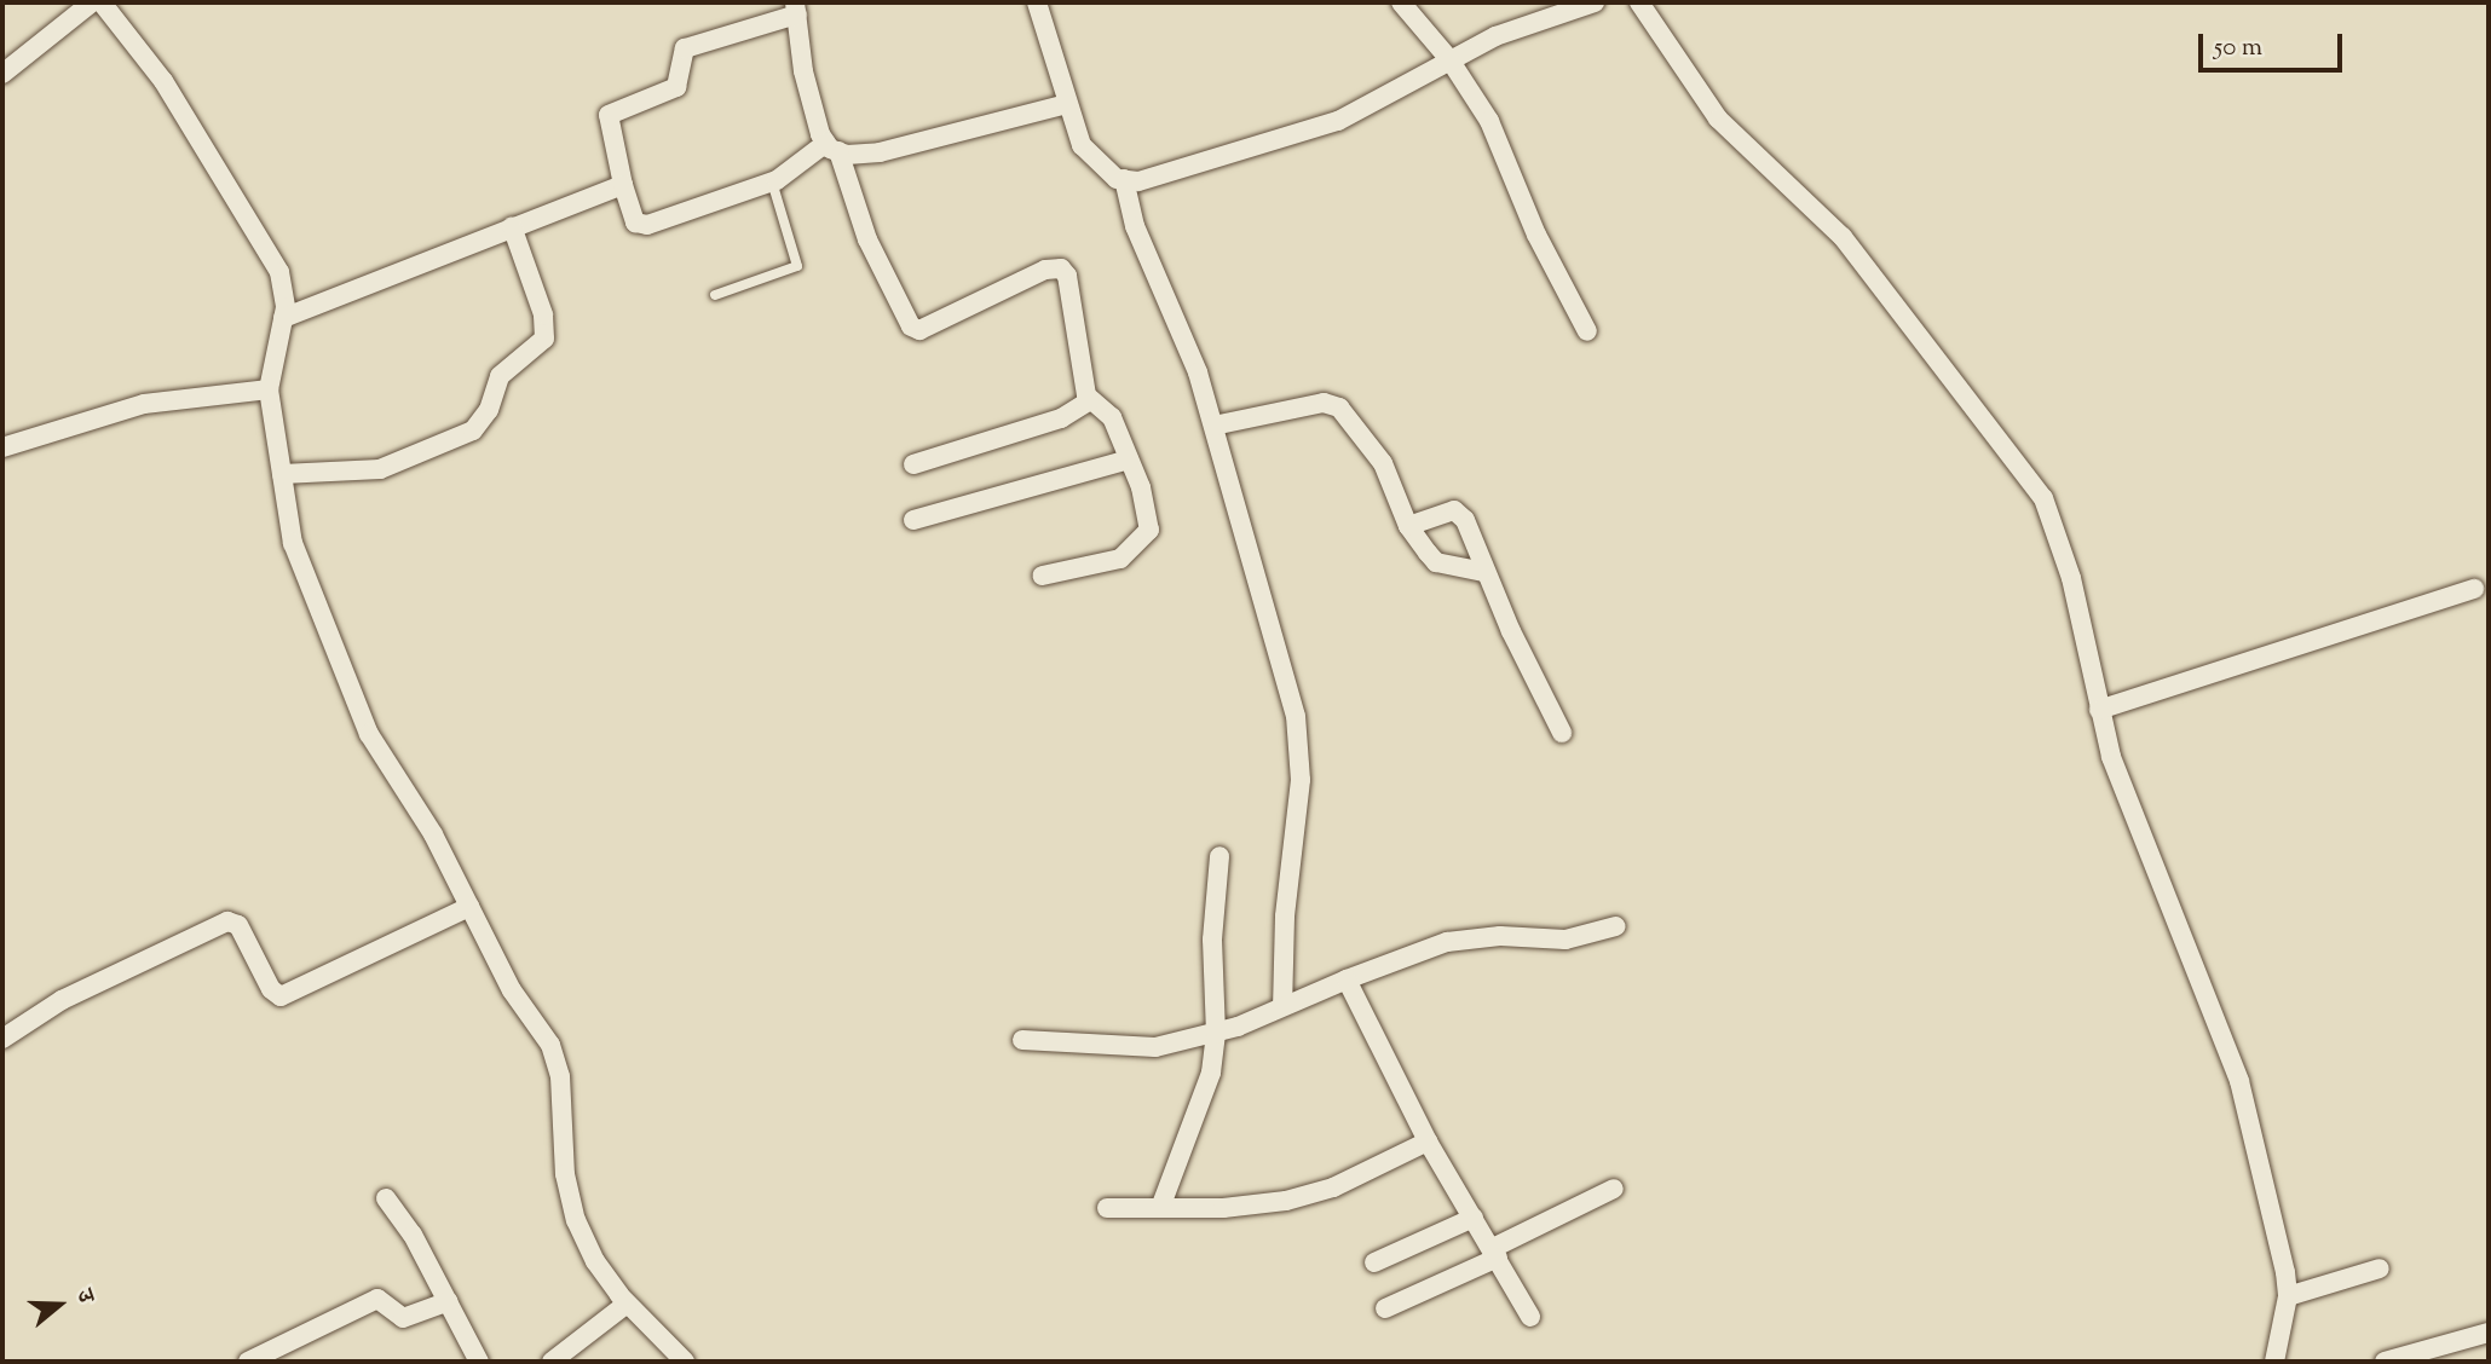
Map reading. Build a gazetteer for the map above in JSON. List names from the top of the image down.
{
  "scale_bar": "50 m",
  "north": "right"
}
